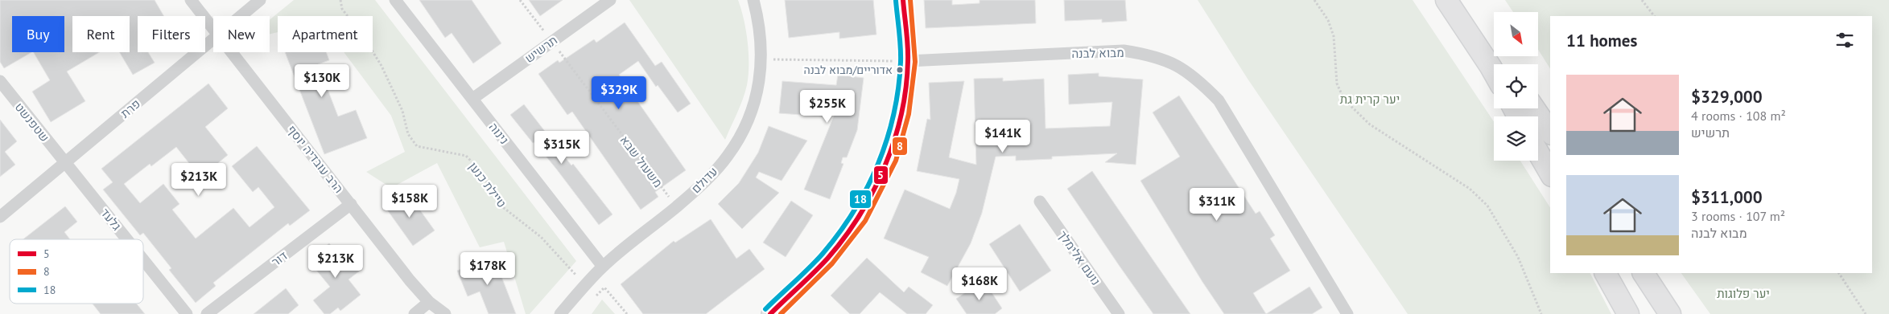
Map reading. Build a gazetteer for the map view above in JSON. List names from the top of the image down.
{
  "streets": {
    "street": [
      "תרשיש",
      "מבוא לבנה",
      "פרת",
      "שטפנשט",
      "נינוה",
      "הרב עובדיה יוסף",
      "עדולם",
      "גלעד",
      "נועם אלימלך",
      "דור"
    ],
    "path": ["משעול שבא", "טיילת כנען"]
  },
  "crossings": [
    ["תרשיש", "נינוה"],
    ["תרשיש", "משעול שבא"],
    ["פרת", "שטפנשט"],
    ["פרת", "גלעד"],
    ["שטפנשט", "גלעד"],
    ["נינוה", "עדולם"],
    ["הרב עובדיה יוסף", "דור"],
    ["משעול שבא", "עדולם"]
  ],
  "parks": ["יער קרית גת", "יער פלוגות"],
  "places": ["אדוריים/מבוא לבנה"],
  "lines": ["transit line 5", "transit line 8", "transit line 18"],
  "legend": ["5", "8", "18"],
  "north": "bottom right",
  "page": {
    "chip": [
      "Buy",
      "Rent",
      "Filters",
      "New",
      "Apartment"
    ],
    "heading": "11 homes",
    "price": [
      "$130K",
      "$329K",
      "$255K",
      "$141K",
      "$315K",
      "$213K",
      "$158K",
      "$311K",
      "$213K",
      "$178K",
      "$168K"
    ],
    "list": [
      {
        "name": "$329,000",
        "note": "4 rooms · 108 m² · תרשיש"
      },
      {
        "name": "$311,000",
        "note": "3 rooms · 107 m² · מבוא לבנה"
      }
    ]
  }
}
